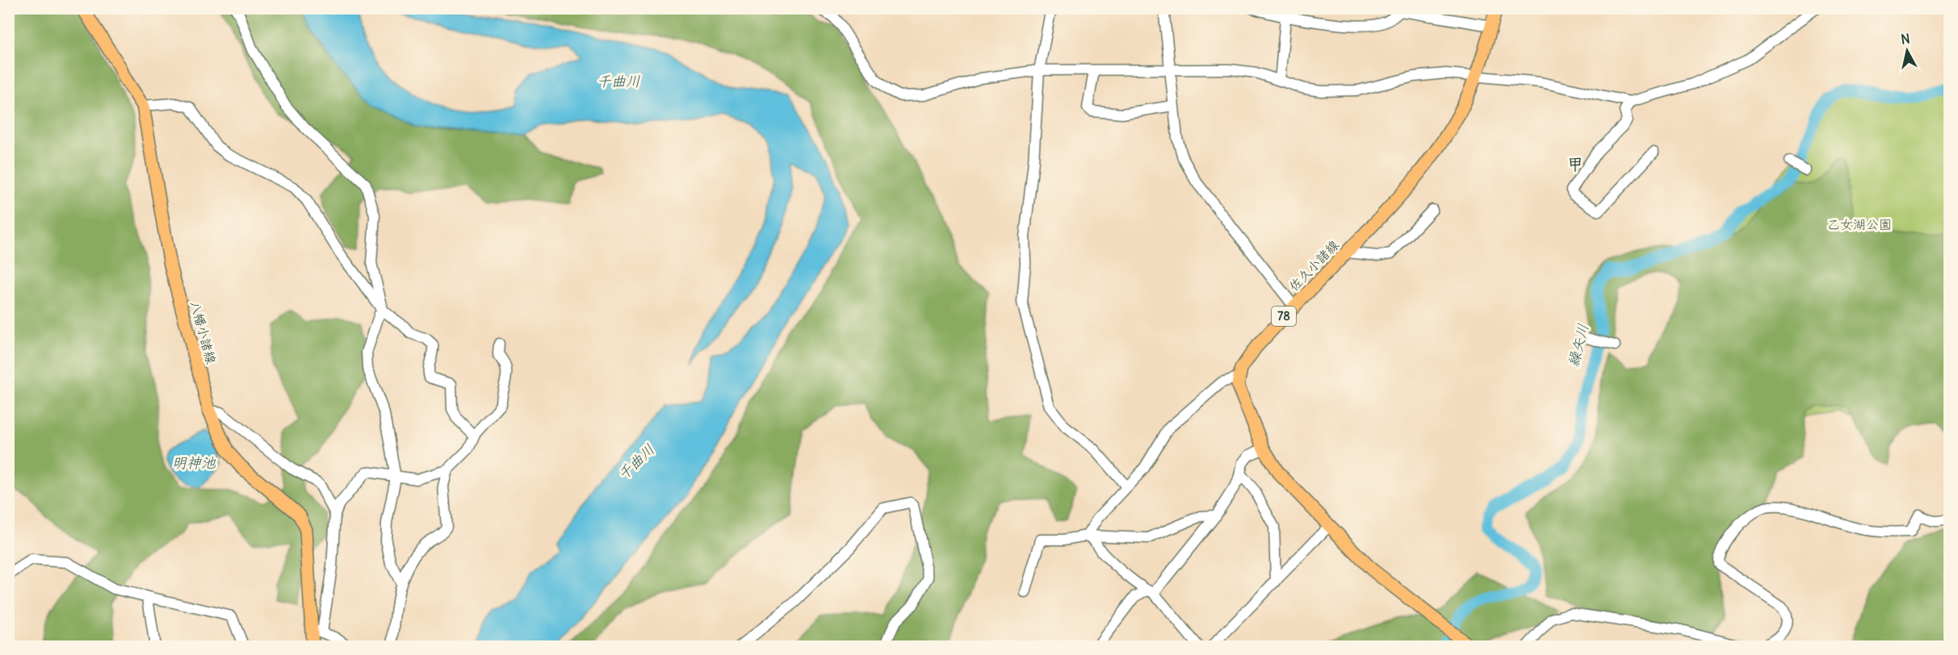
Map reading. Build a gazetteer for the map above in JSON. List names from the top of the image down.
{
  "streets": {
    "main road": ["佐久小諸線", "78", "八幡小諸線"]
  },
  "districts": ["甲"],
  "water": ["千曲川", "繰矢川", "明神池"],
  "parks": ["乙女湖公園"],
  "north": "top"
}
